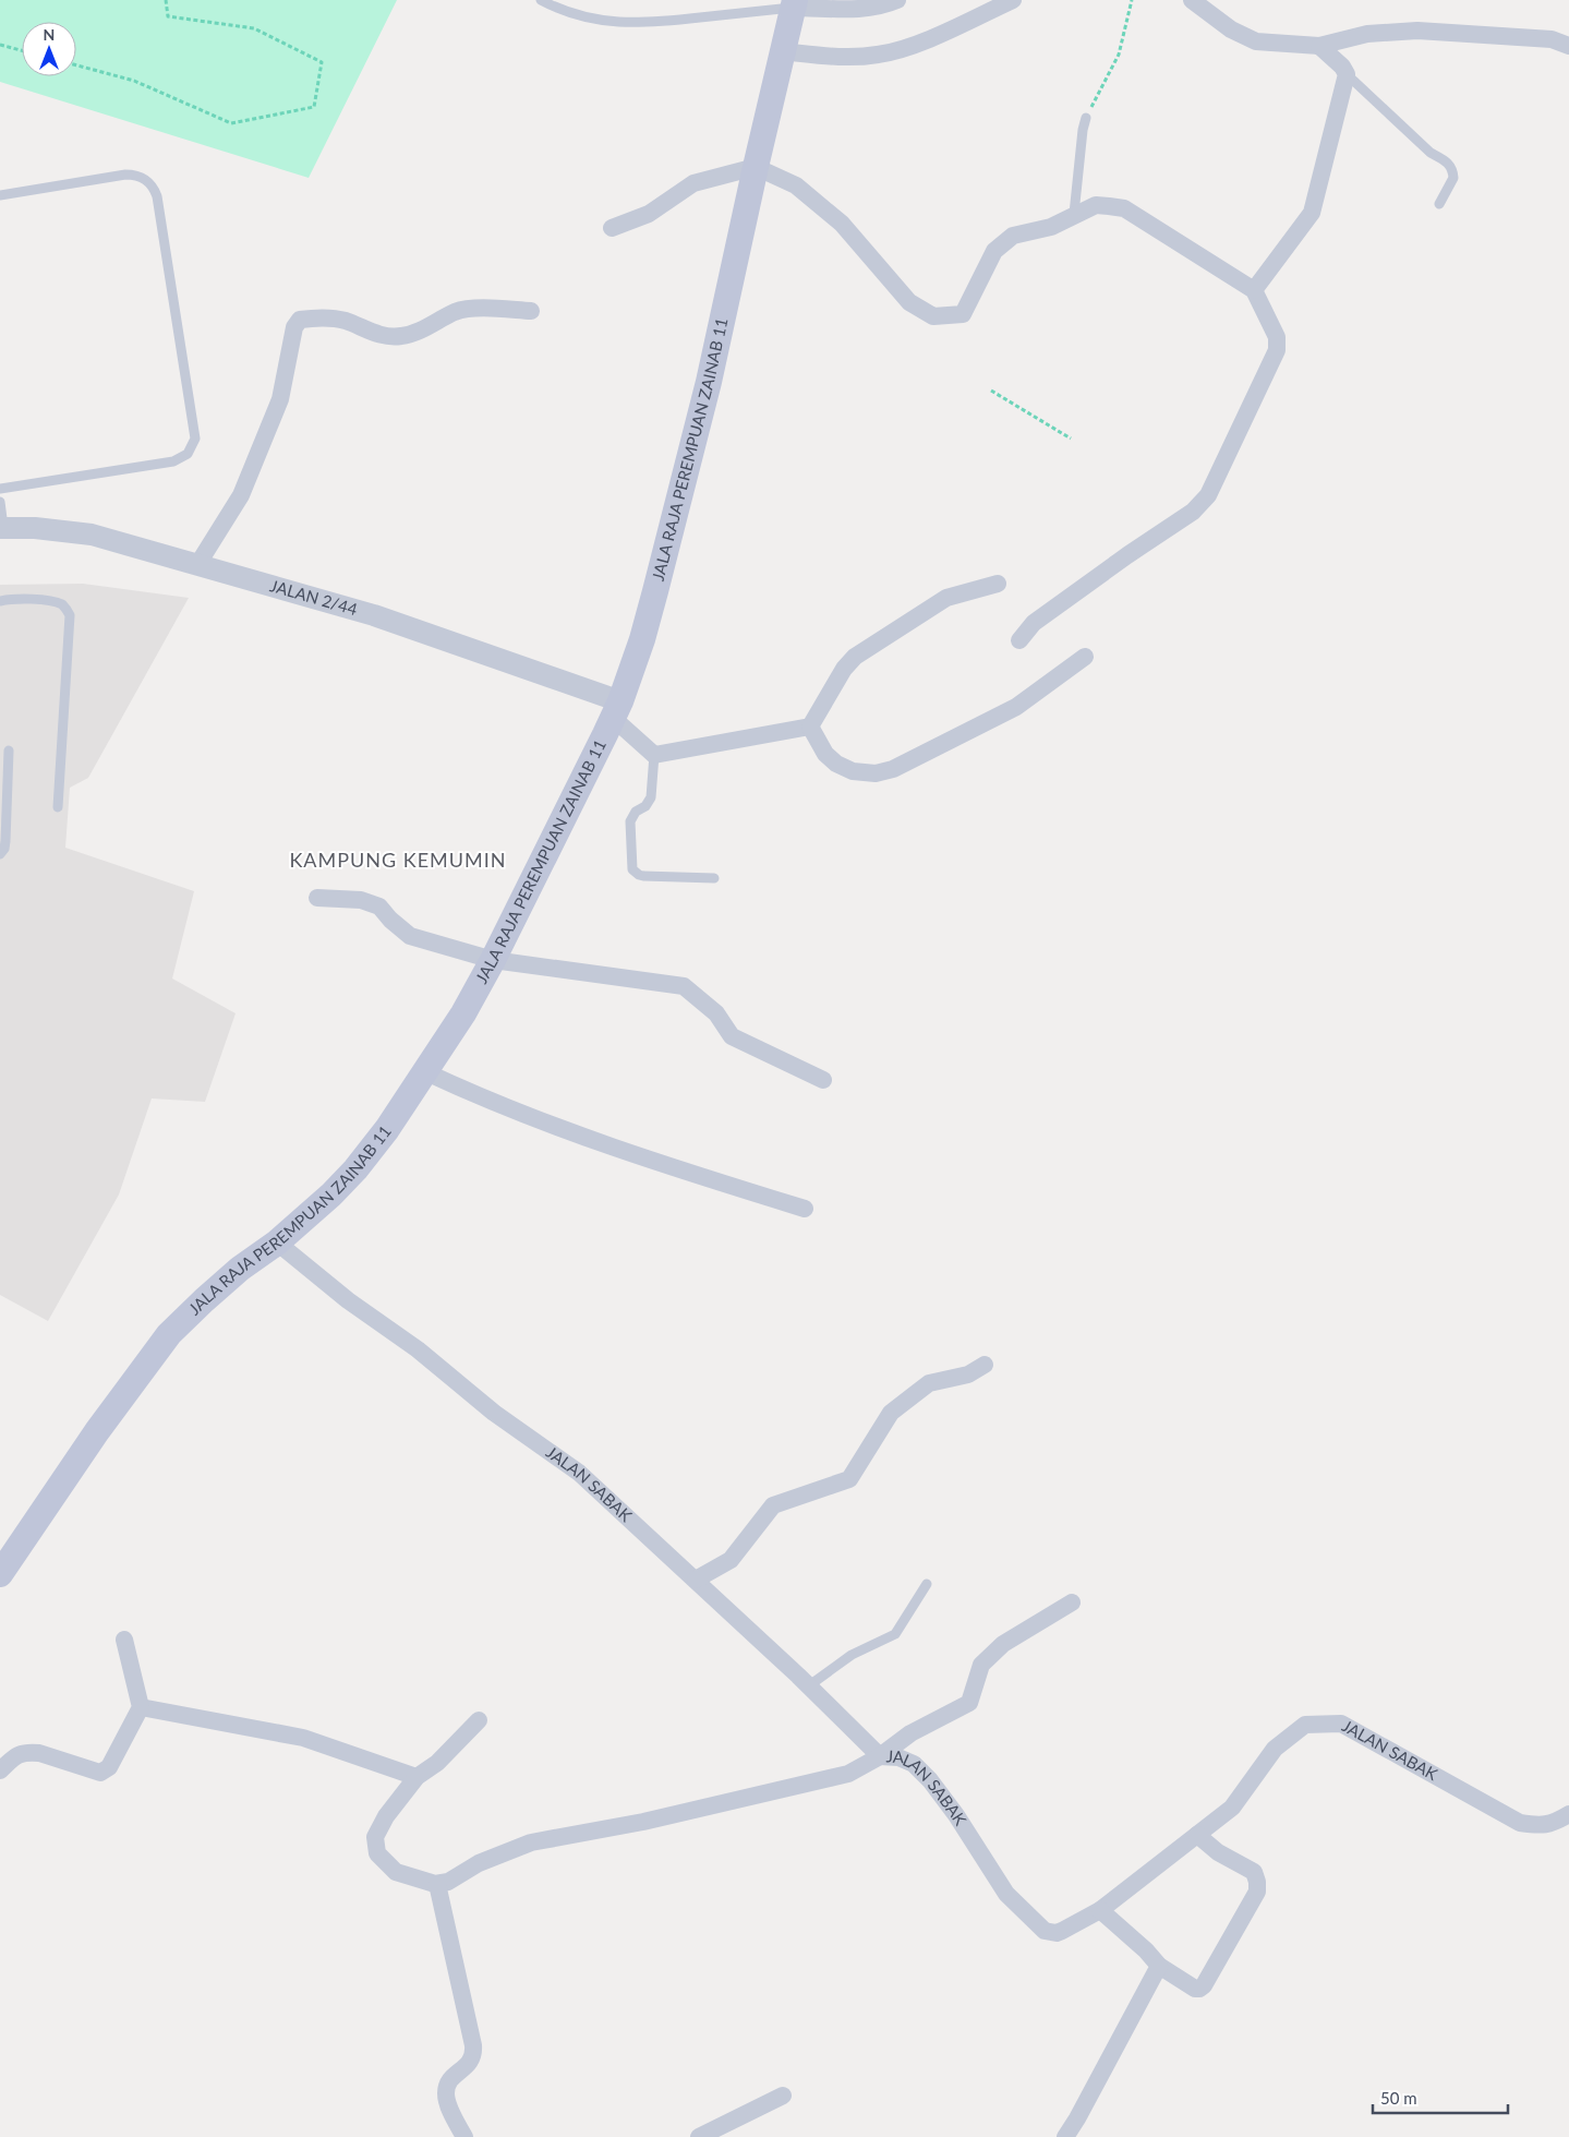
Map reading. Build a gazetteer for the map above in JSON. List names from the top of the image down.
{
  "streets": {
    "main road": ["JALA RAJA PEREMPUAN ZAINAB 11"],
    "street": ["JALAN 2/44", "JALAN SABAK"]
  },
  "crossings": [
    ["JALA RAJA PEREMPUAN ZAINAB 11", "JALAN 2/44"],
    ["JALA RAJA PEREMPUAN ZAINAB 11", "JALAN SABAK"]
  ],
  "districts": ["KAMPUNG KEMUMIN"],
  "scale_bar": "50 m",
  "north": "top"
}
